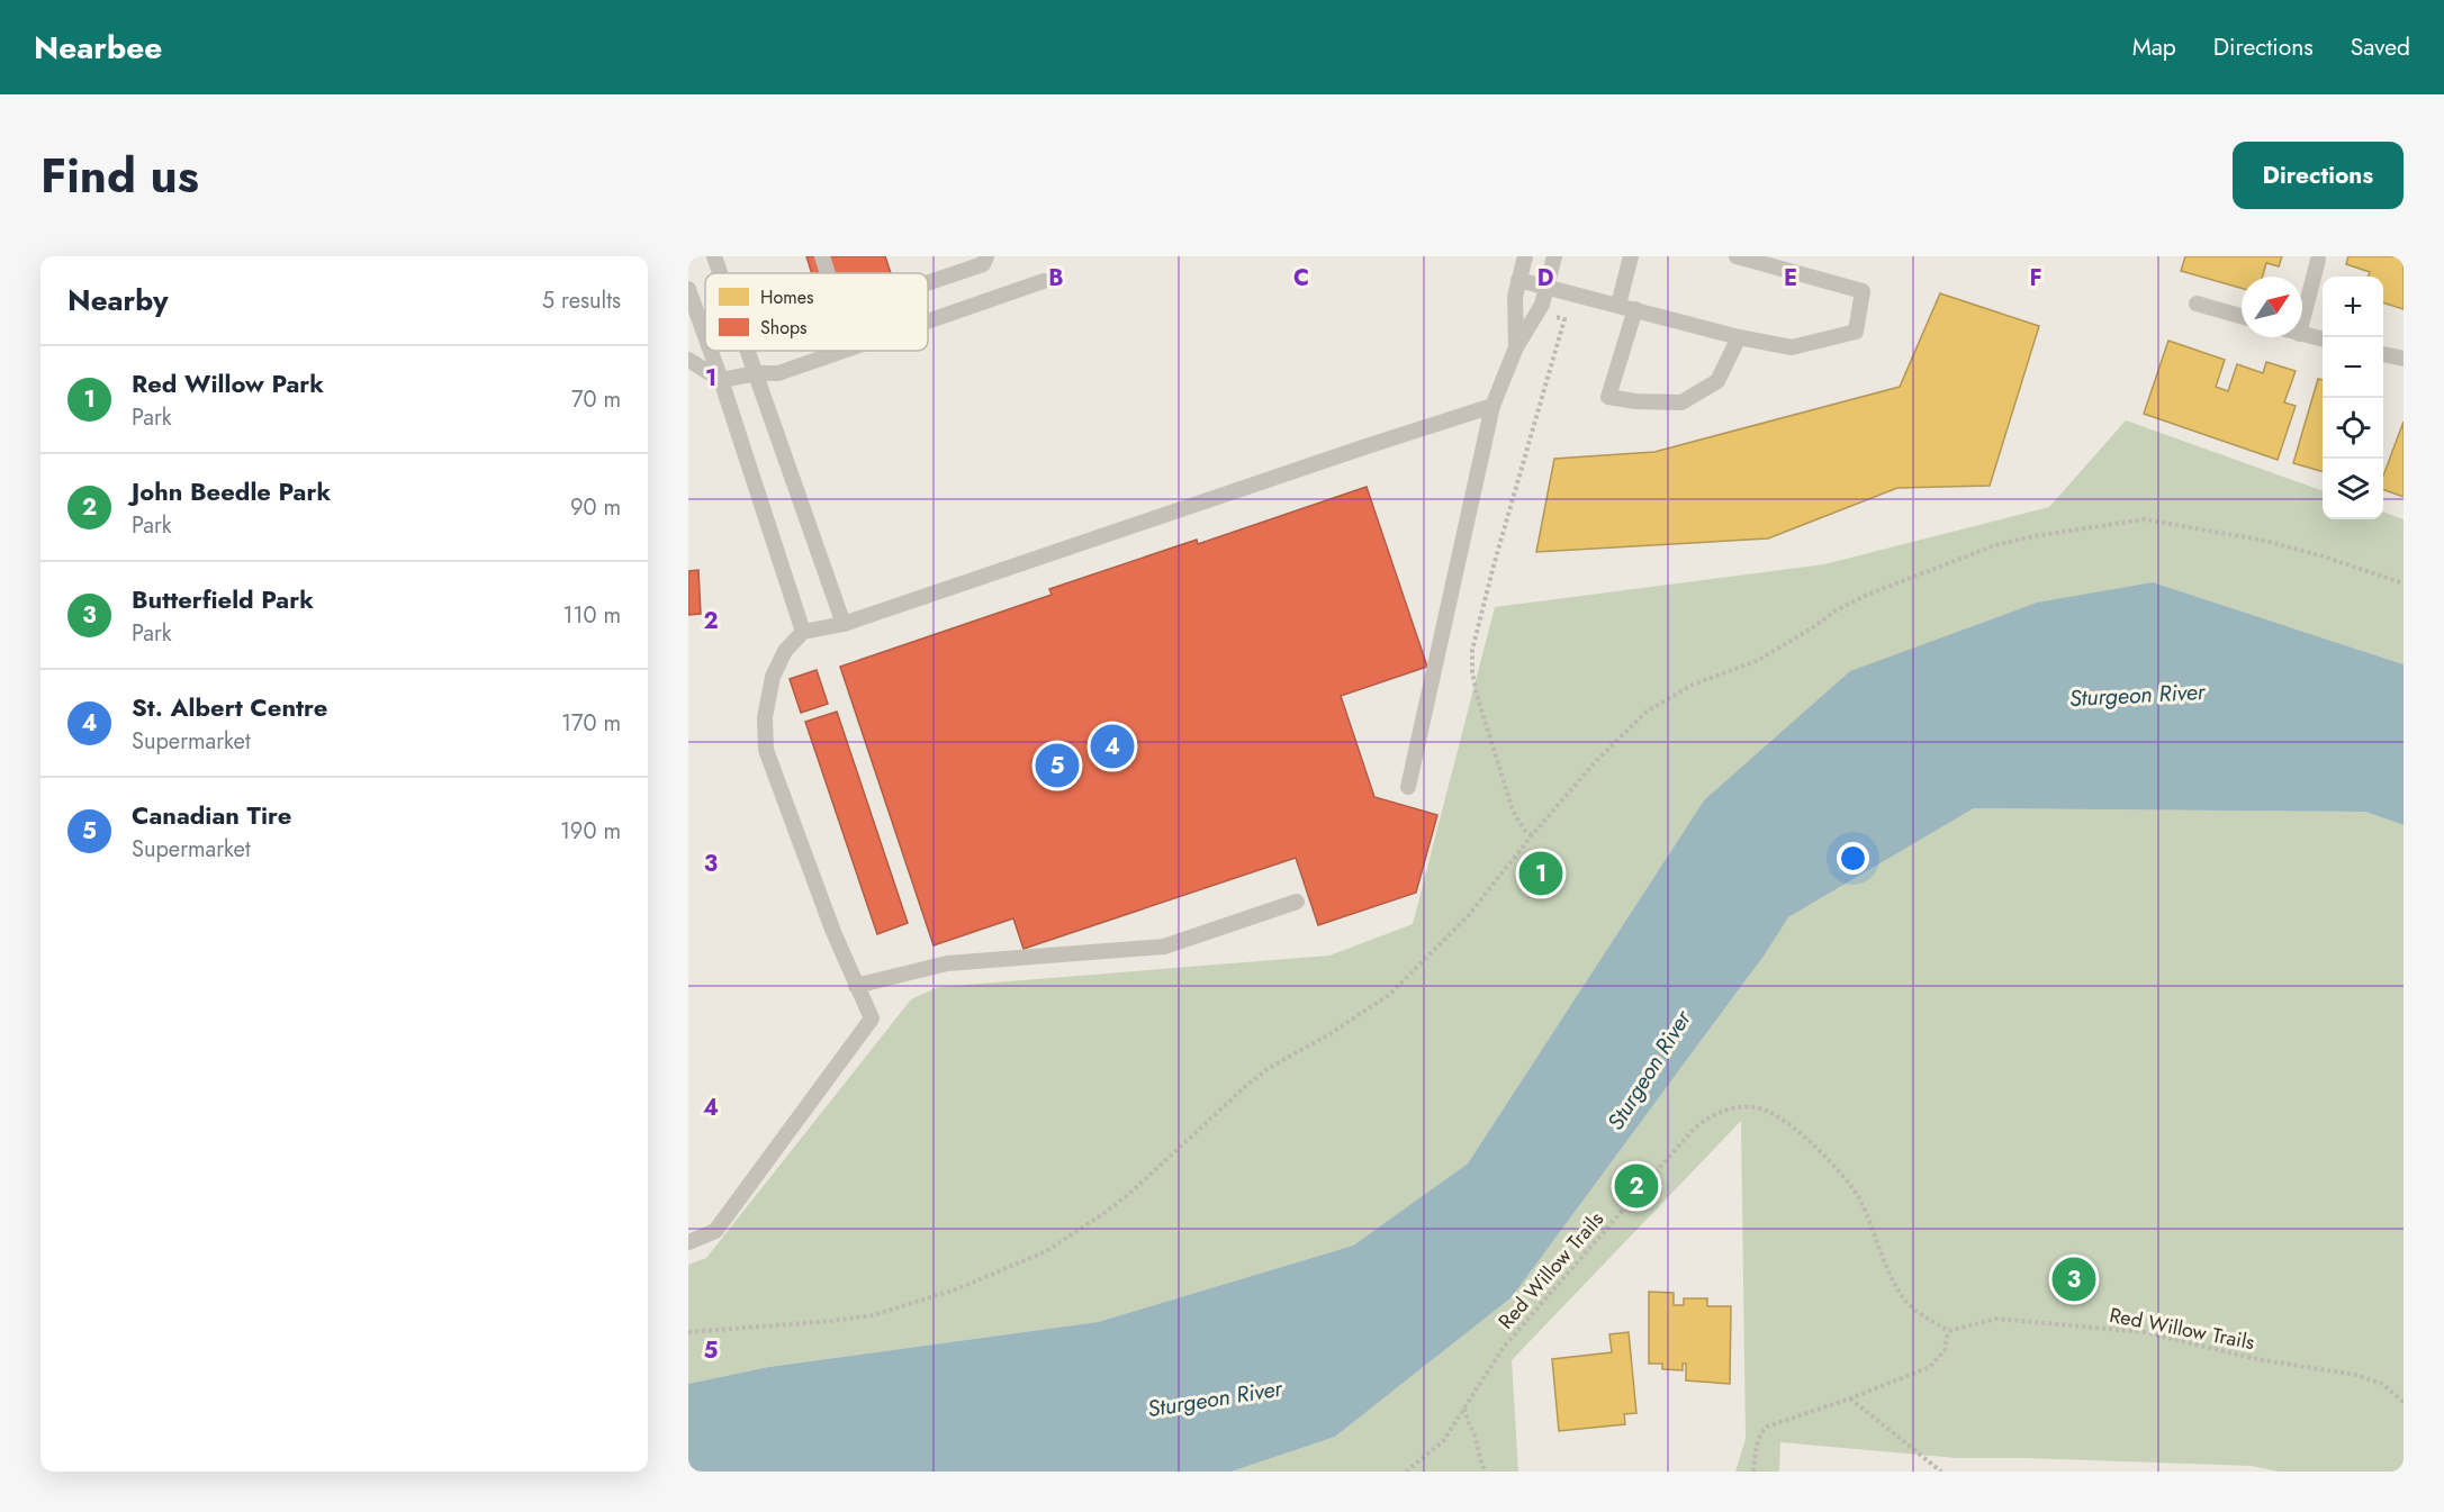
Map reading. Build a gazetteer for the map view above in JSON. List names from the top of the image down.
{
  "streets": {
    "path": ["Red Willow Trails"]
  },
  "water": ["Sturgeon River"],
  "legend": ["Homes", "Shops"],
  "north": "top right",
  "page": {
    "header": "Nearbee",
    "nav": ["Map", "Directions", "Saved"],
    "title": "Find us",
    "buttons": "Directions",
    "heading": ["Nearby", "5 results"],
    "map_buttons": ["+", "−"],
    "list": [
      {
        "mark": "1",
        "name": "Red Willow Park",
        "note": "Park",
        "value": "70 m"
      },
      {
        "mark": "2",
        "name": "John Beedle Park",
        "note": "Park",
        "value": "90 m"
      },
      {
        "mark": "3",
        "name": "Butterfield Park",
        "note": "Park",
        "value": "110 m"
      },
      {
        "mark": "4",
        "name": "St. Albert Centre",
        "note": "Supermarket",
        "value": "170 m"
      },
      {
        "mark": "5",
        "name": "Canadian Tire",
        "note": "Supermarket",
        "value": "190 m"
      }
    ],
    "pins": [
      "4",
      "5",
      "1",
      "2",
      "3"
    ]
  },
  "grid": {
    "columns": [
      "B",
      "C",
      "D",
      "E",
      "F"
    ],
    "rows": [
      "1",
      "2",
      "3",
      "4",
      "5"
    ]
  }
}
